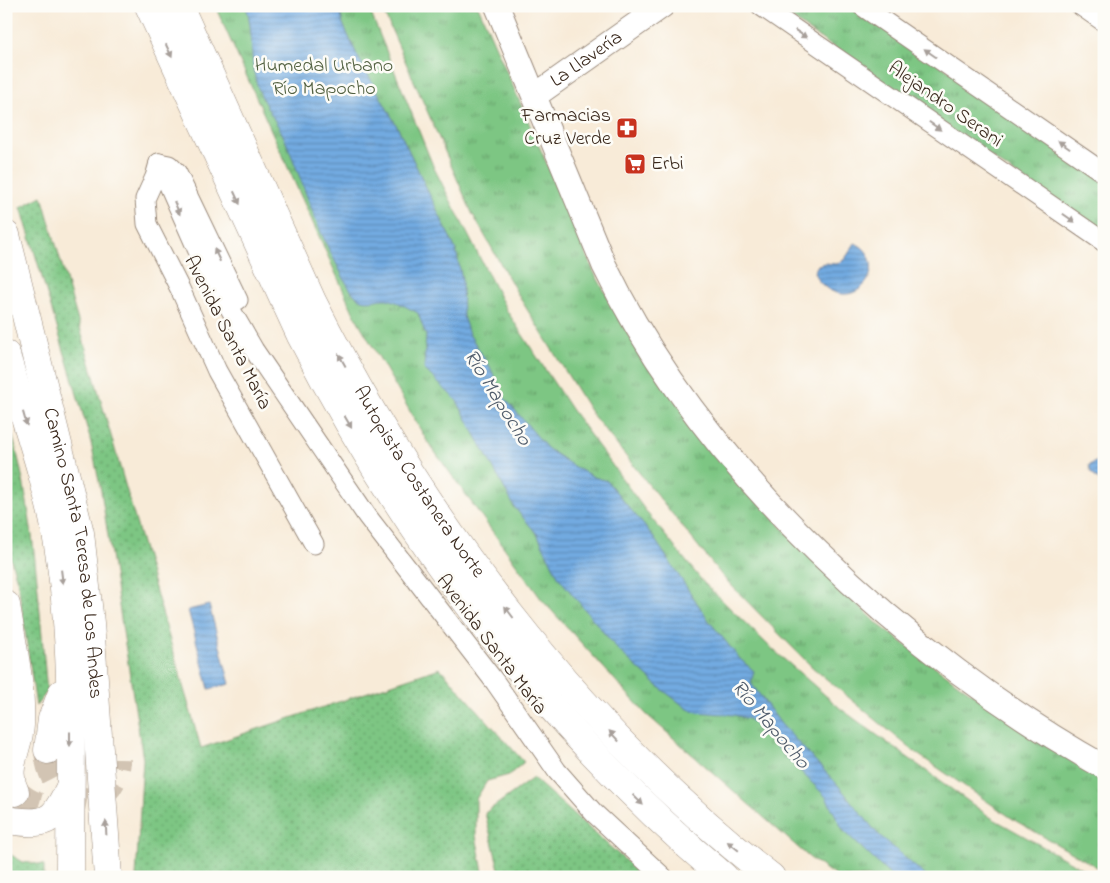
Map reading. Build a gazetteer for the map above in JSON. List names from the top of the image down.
{
  "streets": {
    "main road": ["Autopista Costanera Norte", "Camino Santa Teresa de Los Andes"],
    "street": ["La Llavería", "Alejandro Serani", "Avenida Santa María"]
  },
  "water": ["Río Mapocho"],
  "parks": ["Humedal Urbano Río Mapocho"],
  "places": {
    "pharmacy": ["Farmacias Cruz Verde"],
    "supermarket": ["Erbi"]
  }
}
